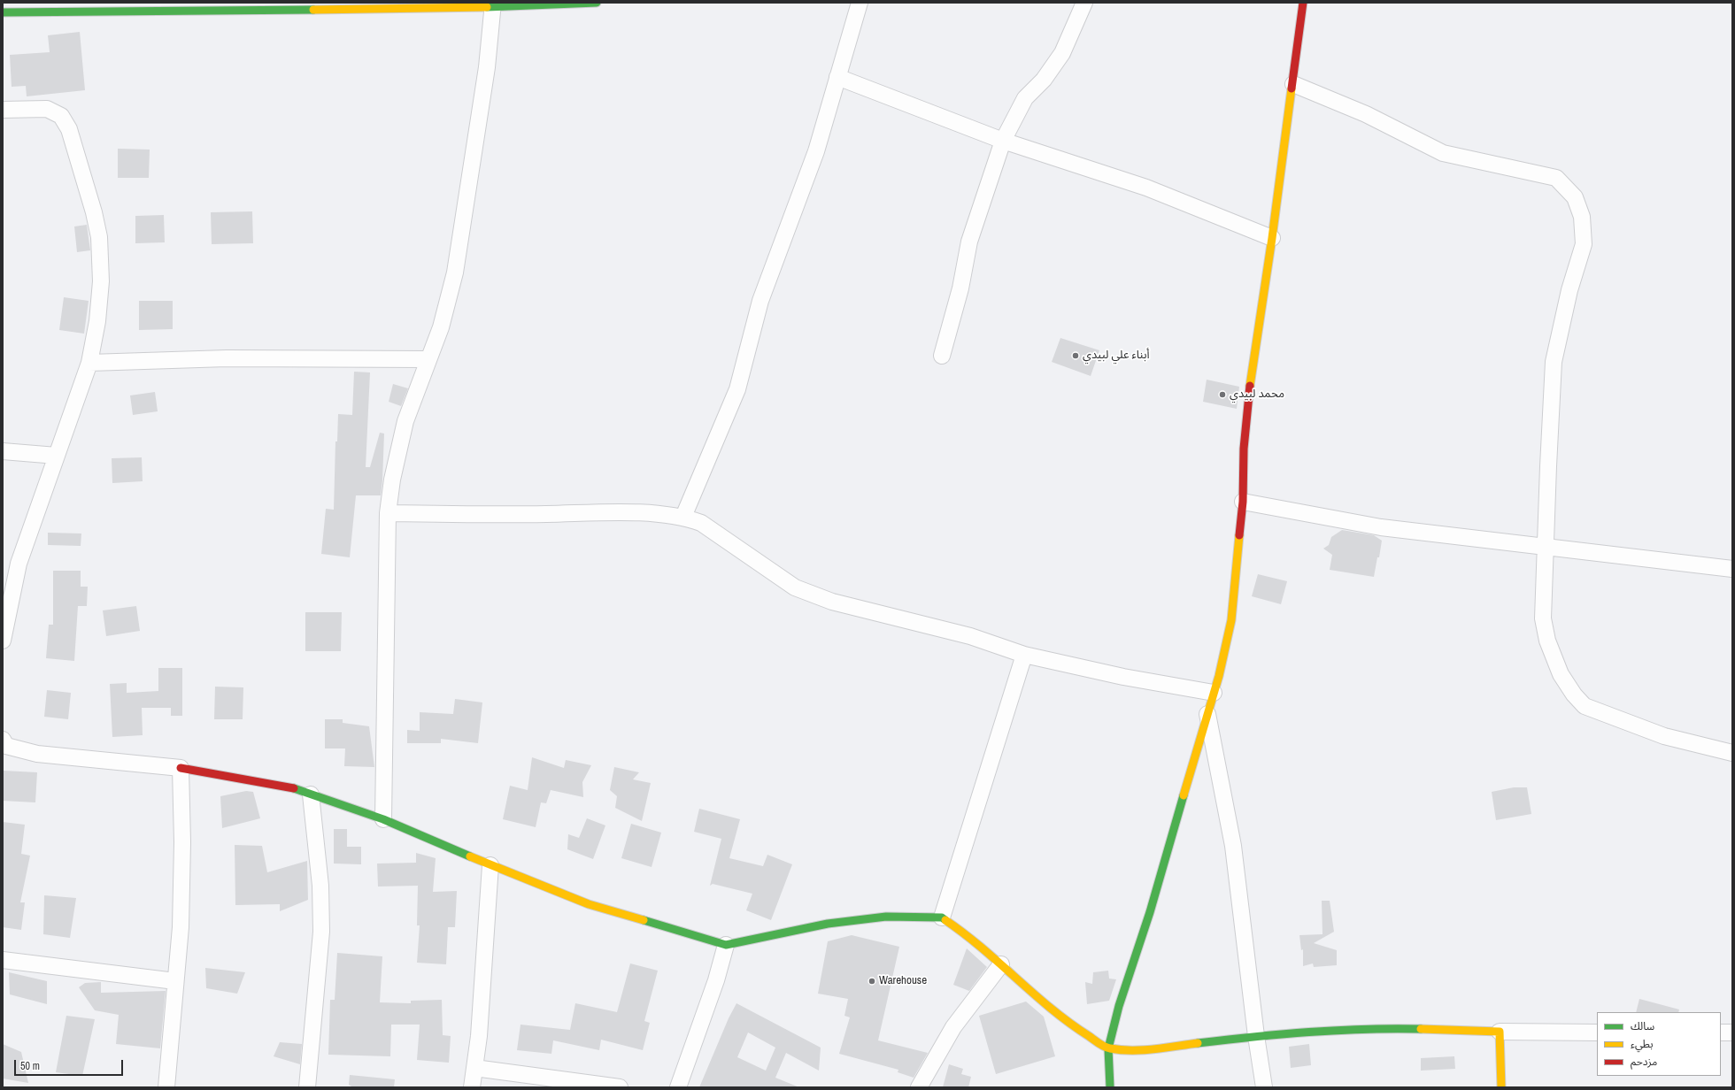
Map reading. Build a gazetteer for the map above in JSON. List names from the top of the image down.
{
  "places": ["أبناء علي لبيدي", "محمد لبيدي", "Warehouse"],
  "legend": ["سالك", "بطيء", "مزدحم"],
  "scale_bar": "50 m"
}
